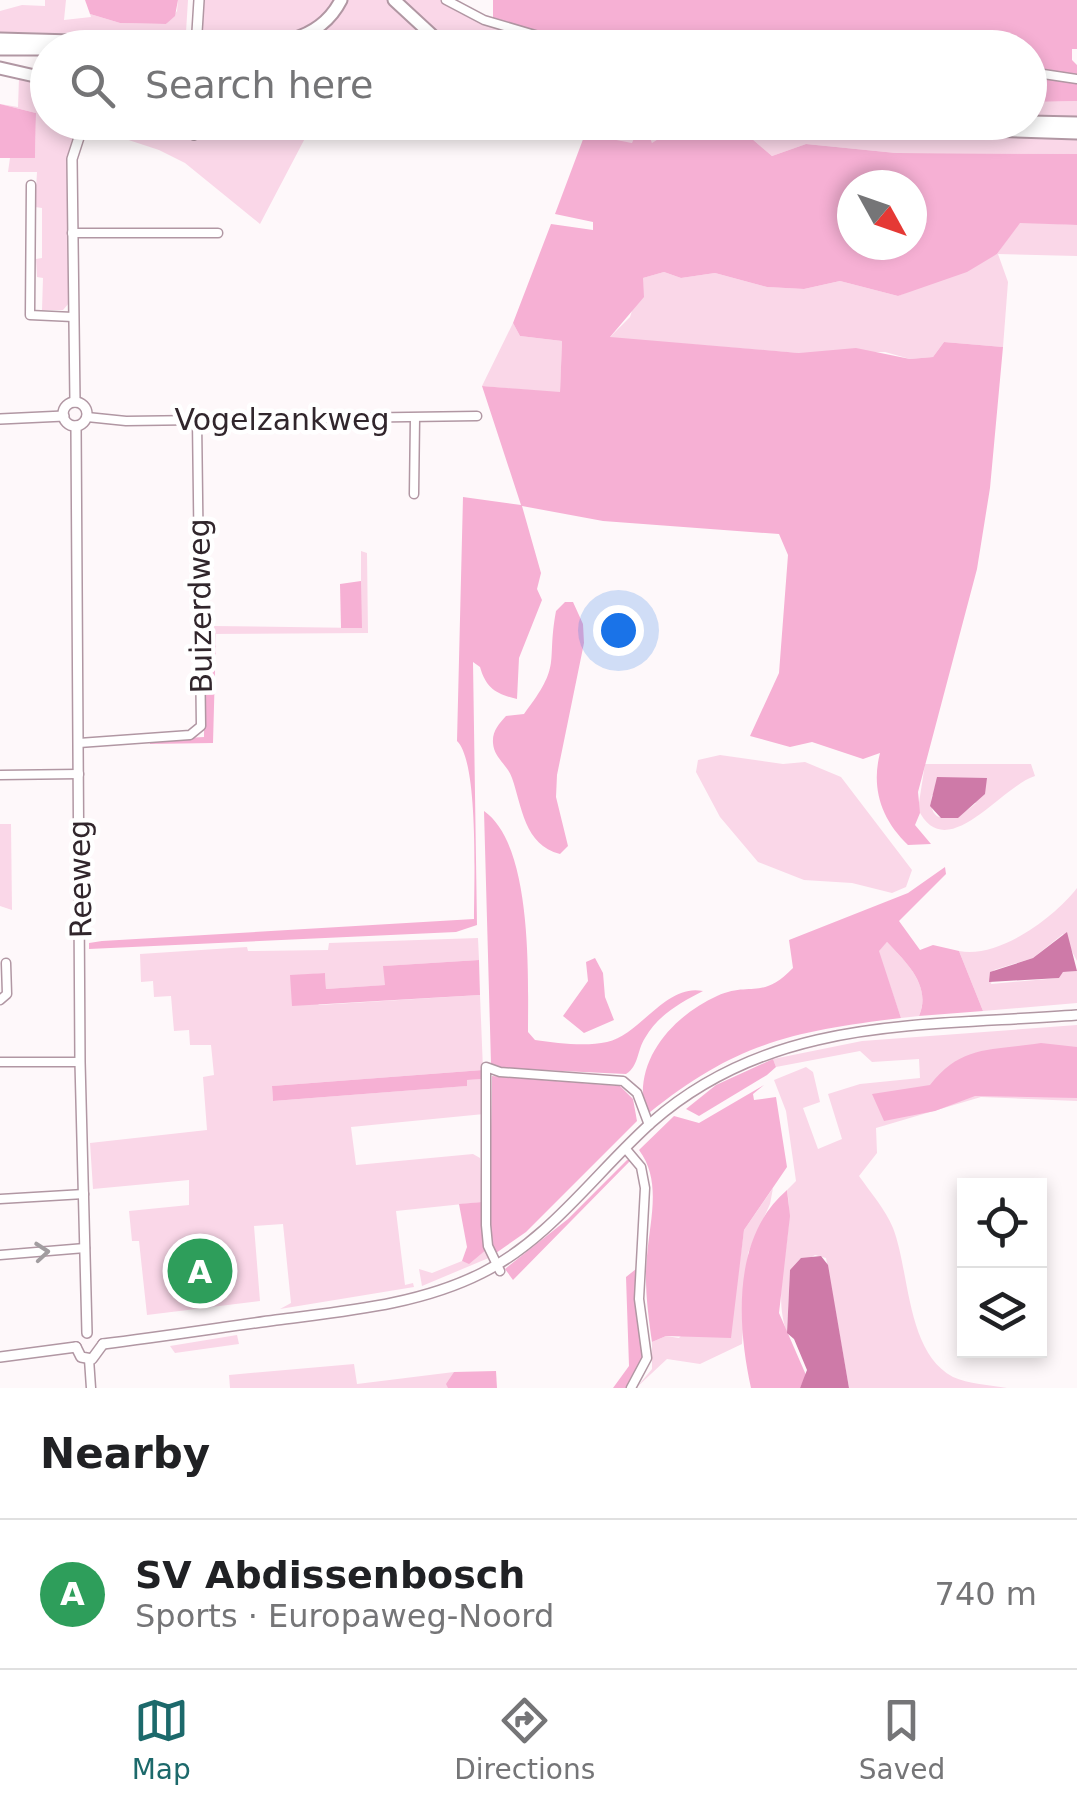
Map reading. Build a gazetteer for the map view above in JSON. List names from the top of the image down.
{
  "streets": {
    "street": ["Vogelzankweg", "Buizerdweg", "Reeweg"]
  },
  "crossings": [
    ["Vogelzankweg", "Buizerdweg"],
    ["Vogelzankweg", "Reeweg"],
    ["Buizerdweg", "Reeweg"]
  ],
  "north": "bottom right",
  "page": {
    "search": "Search here",
    "pins": "A",
    "heading": "Nearby",
    "list": [
      {
        "mark": "A",
        "name": "SV Abdissenbosch",
        "note": "Sports · Europaweg-Noord",
        "value": "740 m"
      }
    ],
    "nav": ["Map", "Directions", "Saved"]
  }
}
